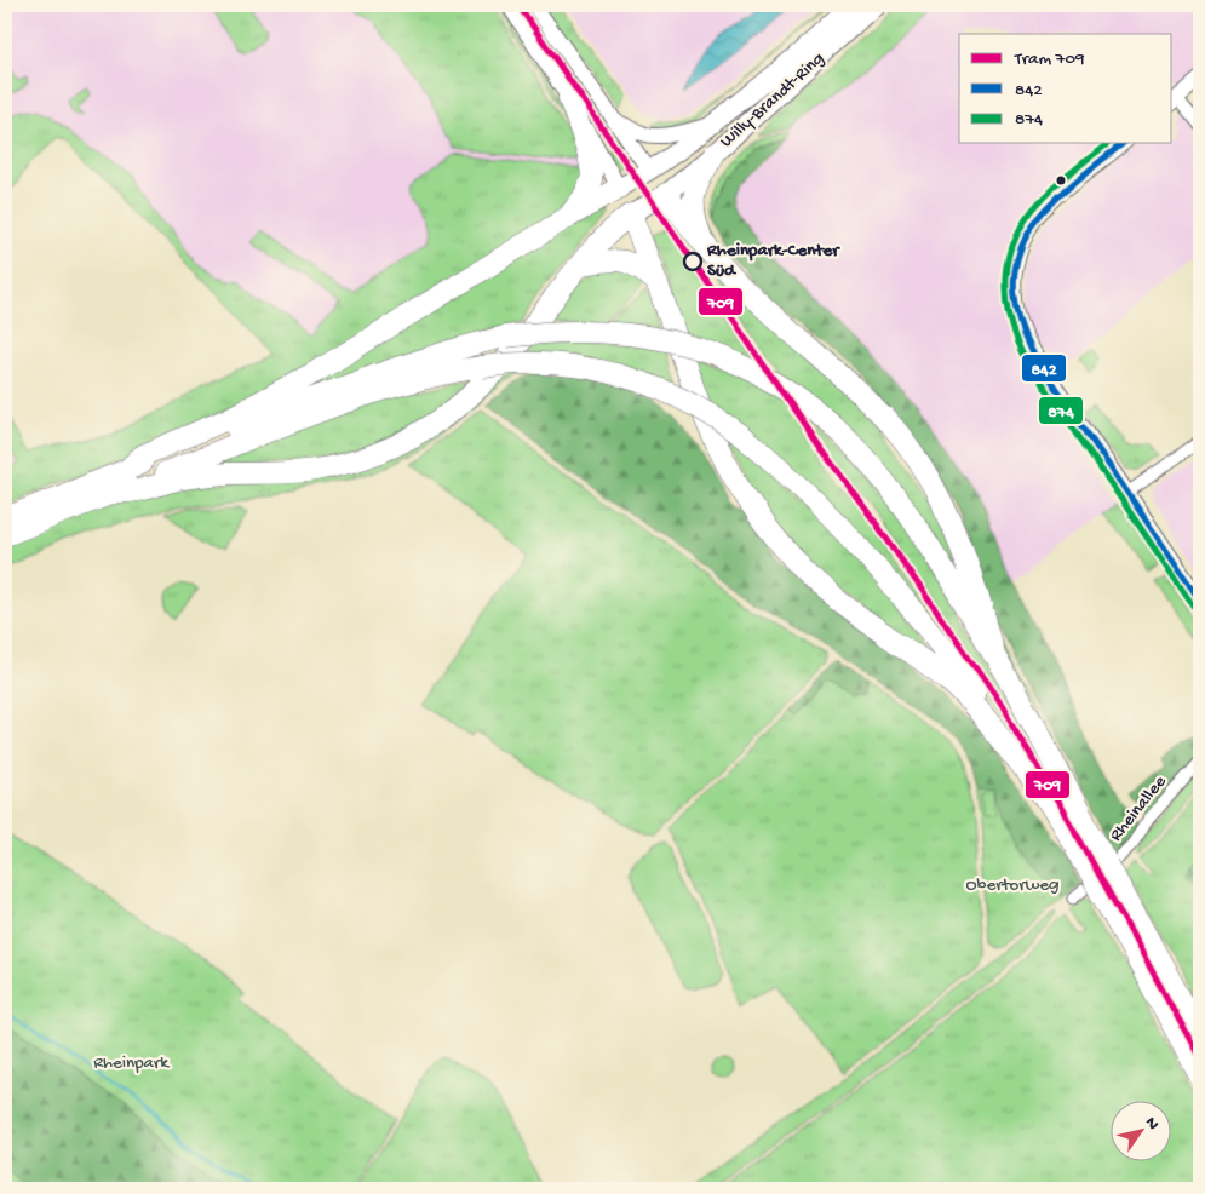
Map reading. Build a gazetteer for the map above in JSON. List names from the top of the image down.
{
  "streets": {
    "main road": ["Willy-Brandt-Ring"],
    "street": ["Rheinallee"]
  },
  "parks": ["Obertorweg", "Rheinpark"],
  "places": ["Rheinpark-Center Süd"],
  "lines": ["tram line 709", "transit line 842", "transit line 874"],
  "legend": ["Tram 709", "842", "874"],
  "north": "top right"
}
